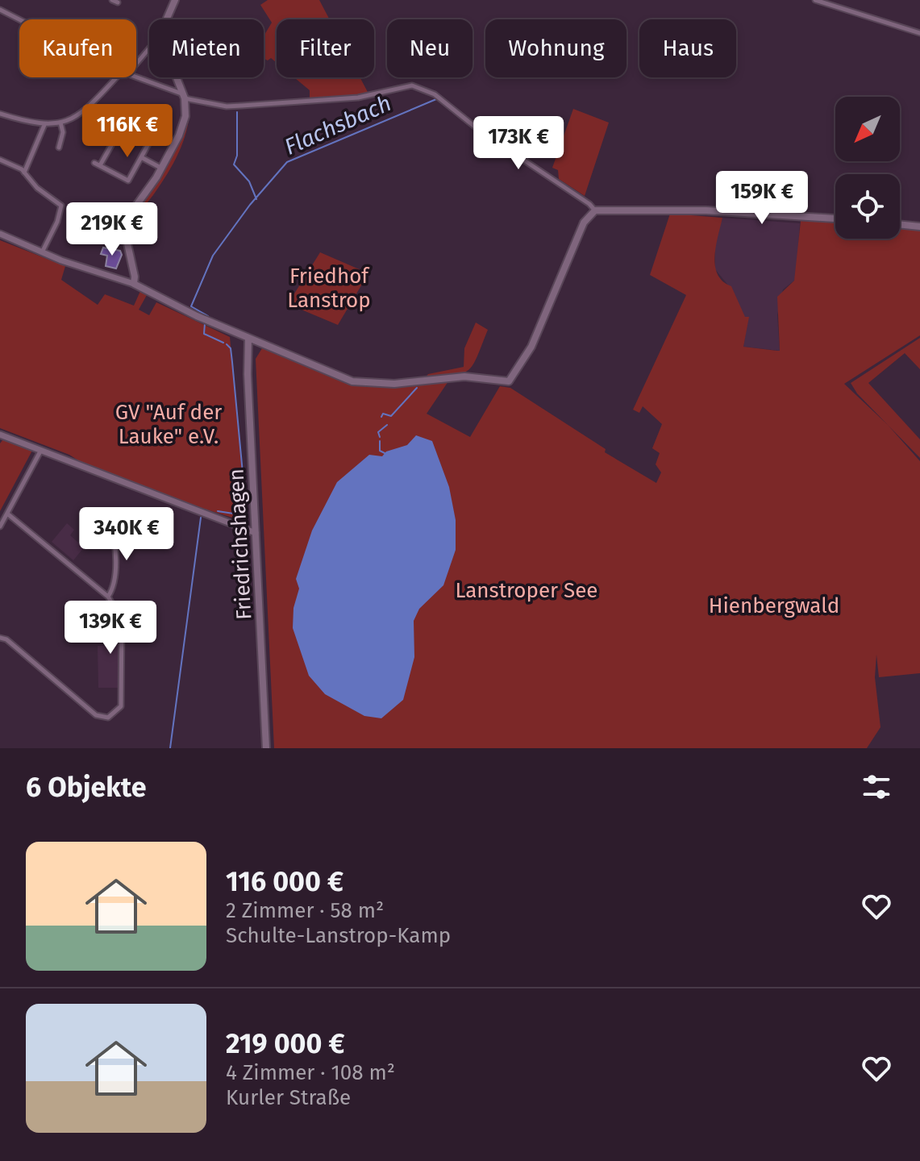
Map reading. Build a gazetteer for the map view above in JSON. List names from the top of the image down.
{
  "streets": {
    "main road": ["Friedrichshagen"]
  },
  "water": ["Flachsbach"],
  "parks": [
    "Friedhof Lanstrop",
    "GV \"Auf der Lauke\" e.V.",
    "Lanstroper See",
    "Hienbergwald"
  ],
  "north": "bottom left",
  "page": {
    "chip": [
      "Kaufen",
      "Mieten",
      "Filter",
      "Neu",
      "Wohnung",
      "Haus"
    ],
    "price": [
      "116K €",
      "173K €",
      "159K €",
      "219K €",
      "340K €",
      "139K €"
    ],
    "heading": "6 Objekte",
    "list": [
      {
        "name": "116 000 €",
        "note": "2 Zimmer · 58 m² · Schulte-Lanstrop-Kamp"
      },
      {
        "name": "219 000 €",
        "note": "4 Zimmer · 108 m² · Kurler Straße"
      }
    ]
  }
}
